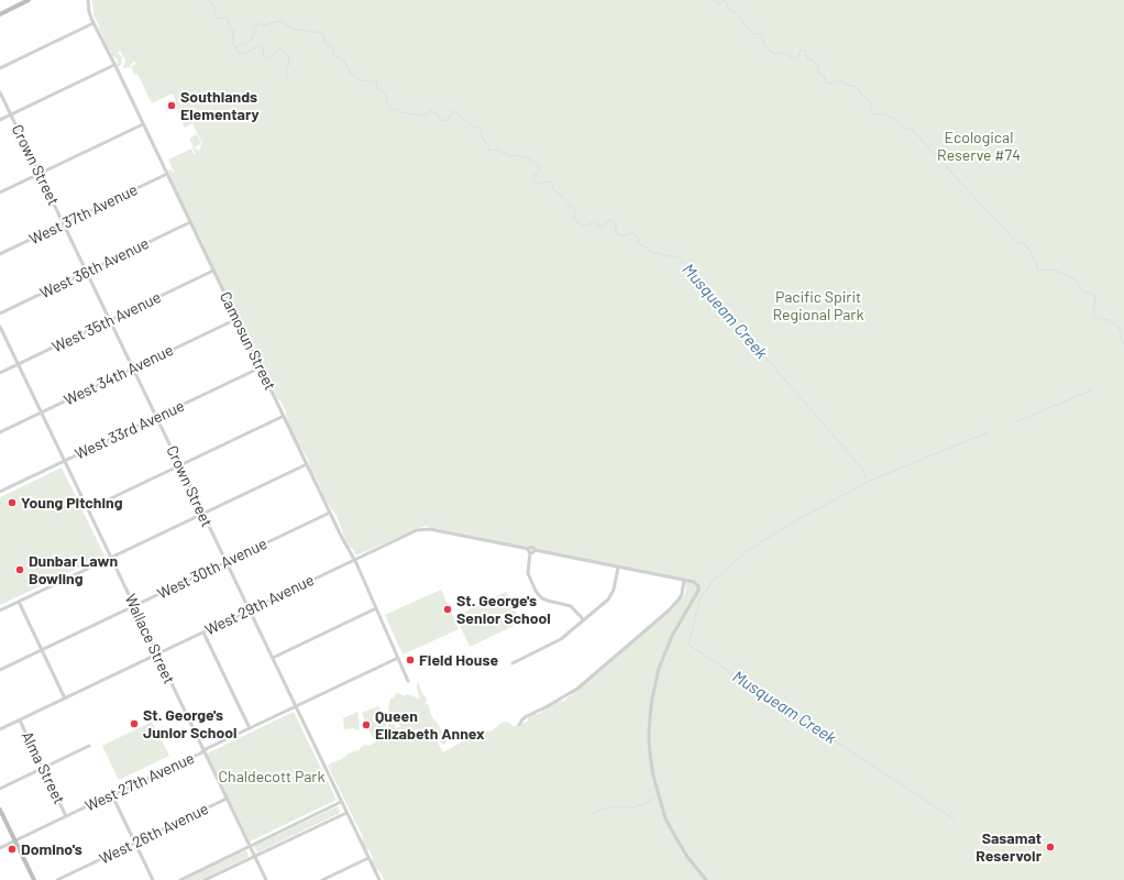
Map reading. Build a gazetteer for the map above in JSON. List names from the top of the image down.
{
  "streets": {
    "street": [
      "Crown Street",
      "West 37th Avenue",
      "West 36th Avenue",
      "West 35th Avenue",
      "Camosun Street",
      "West 34th Avenue",
      "West 33rd Avenue",
      "West 30th Avenue",
      "West 29th Avenue",
      "Wallace Street",
      "Alma Street",
      "West 27th Avenue",
      "West 26th Avenue"
    ]
  },
  "crossings": [
    ["Crown Street", "West 37th Avenue"],
    ["Crown Street", "West 36th Avenue"],
    ["Crown Street", "West 35th Avenue"],
    ["Crown Street", "West 34th Avenue"],
    ["Crown Street", "West 33rd Avenue"],
    ["Crown Street", "West 30th Avenue"],
    ["Crown Street", "West 29th Avenue"],
    ["Crown Street", "West 27th Avenue"],
    ["West 37th Avenue", "Camosun Street"],
    ["West 36th Avenue", "Camosun Street"],
    ["West 35th Avenue", "Camosun Street"],
    ["West 35th Avenue", "Wallace Street"],
    ["Camosun Street", "West 34th Avenue"],
    ["Camosun Street", "West 33rd Avenue"],
    ["Camosun Street", "West 30th Avenue"],
    ["Camosun Street", "West 29th Avenue"],
    ["Camosun Street", "West 27th Avenue"],
    ["West 34th Avenue", "Wallace Street"],
    ["West 33rd Avenue", "Wallace Street"],
    ["West 30th Avenue", "Wallace Street"],
    ["West 29th Avenue", "Wallace Street"],
    ["West 29th Avenue", "Alma Street"],
    ["Wallace Street", "West 27th Avenue"],
    ["Wallace Street", "West 26th Avenue"],
    ["Alma Street", "West 27th Avenue"]
  ],
  "water": ["Musqueam Creek"],
  "parks": ["Ecological Reserve #74", "Pacific Spirit Regional Park", "Chaldecott Park"],
  "places": [
    "Southlands Elementary",
    "Young Pitching",
    "Dunbar Lawn Bowling",
    "St. George's Senior School",
    "Field House",
    "St. George's Junior School",
    "Queen Elizabeth Annex",
    "Sasamat Reservoir",
    "Domino's"
  ]
}
